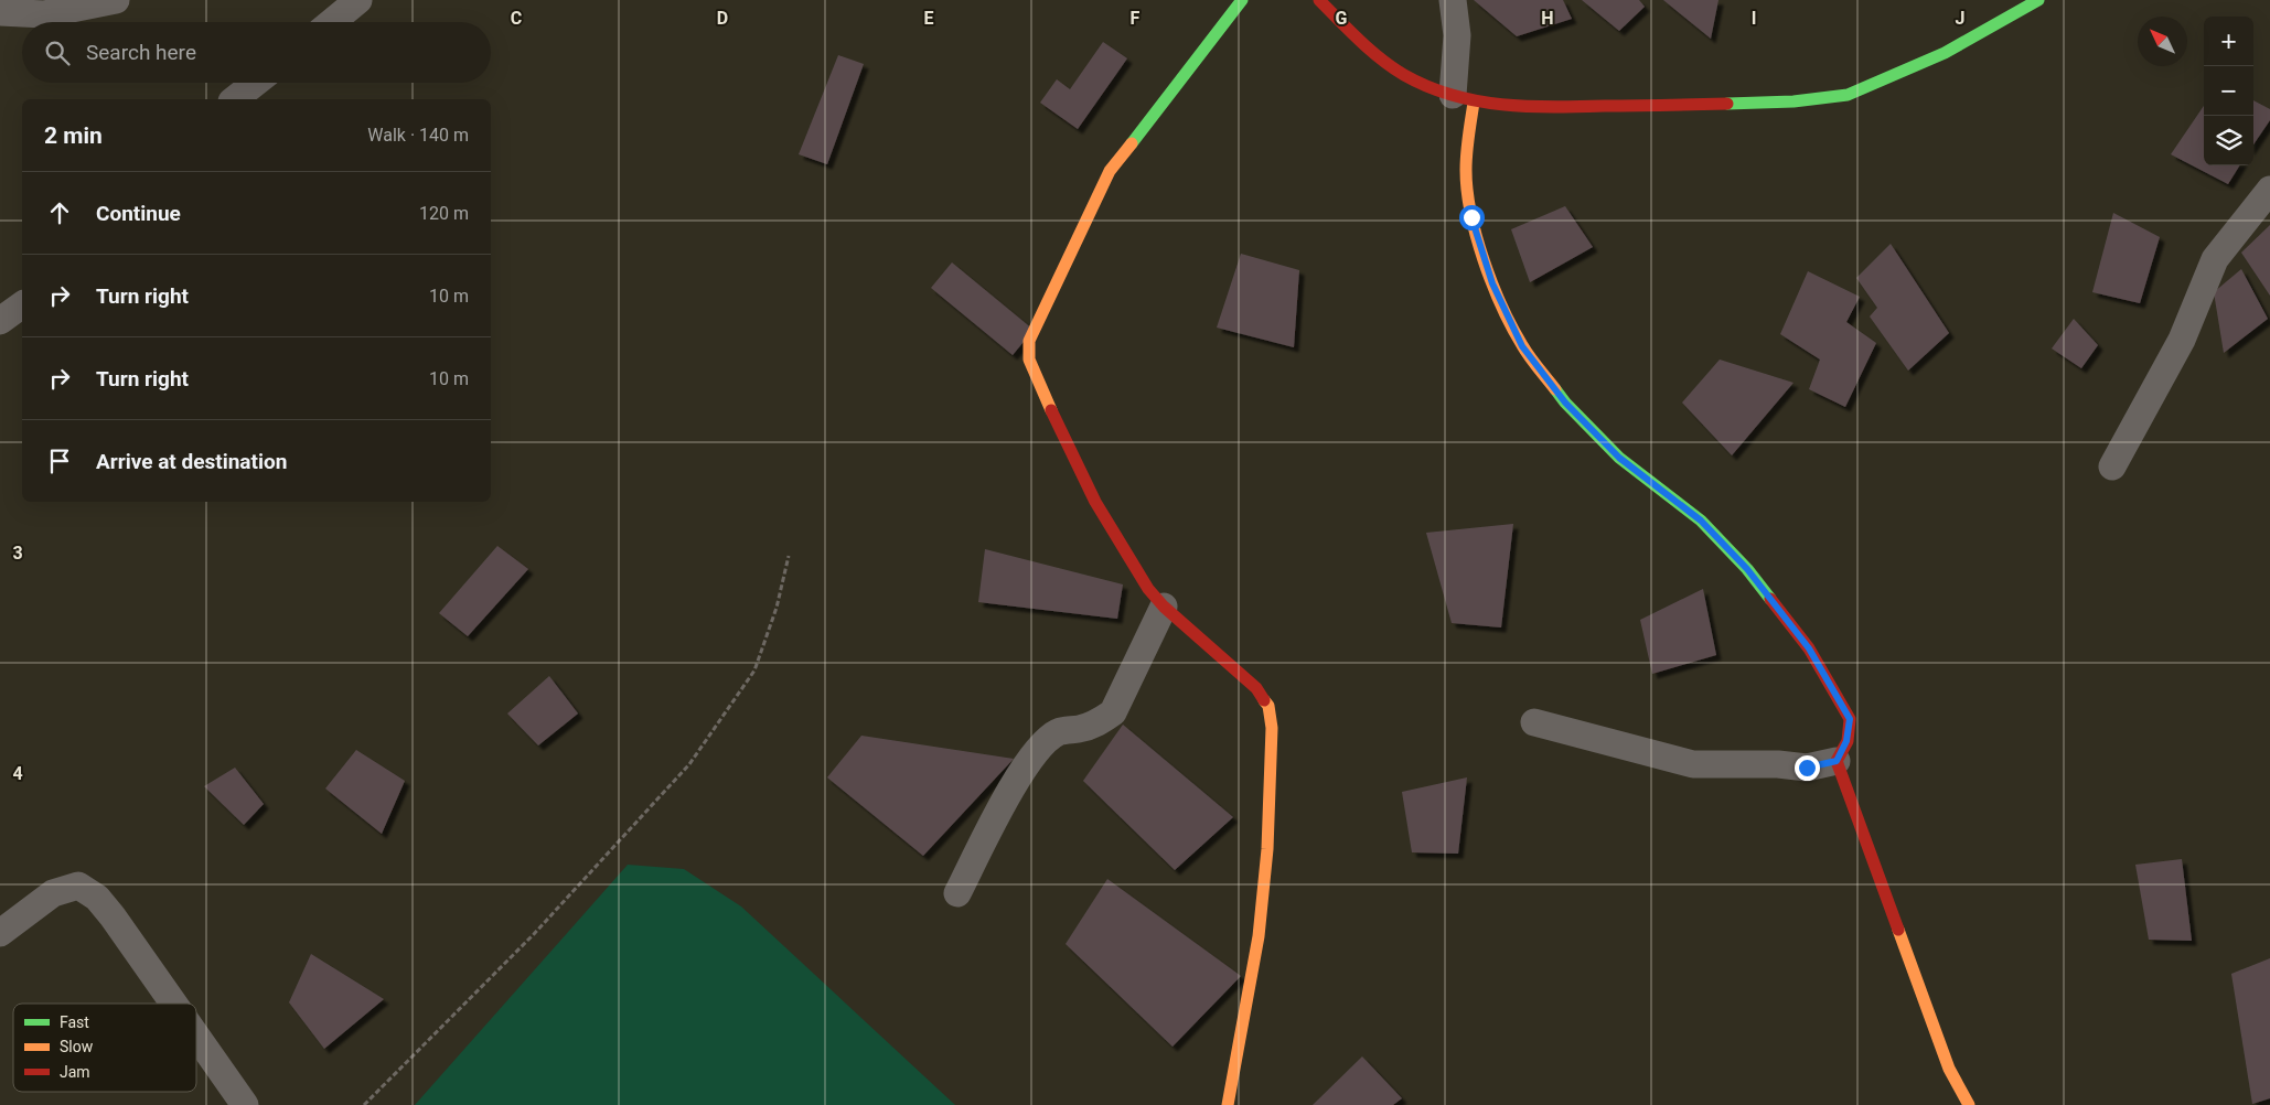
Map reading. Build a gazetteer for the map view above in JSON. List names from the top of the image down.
{
  "legend": ["Fast", "Slow", "Jam"],
  "north": "top left",
  "page": {
    "map_buttons": ["+", "−"],
    "search": "Search here",
    "heading": ["2 min", "Walk · 140 m"],
    "list": [
      ["Continue", "120 m"],
      ["Turn right", "10 m"],
      ["Turn right", "10 m"],
      "Arrive at destination"
    ]
  },
  "grid": {
    "columns": [
      "C",
      "D",
      "E",
      "F",
      "G",
      "H",
      "I",
      "J"
    ],
    "rows": ["3", "4"]
  }
}
